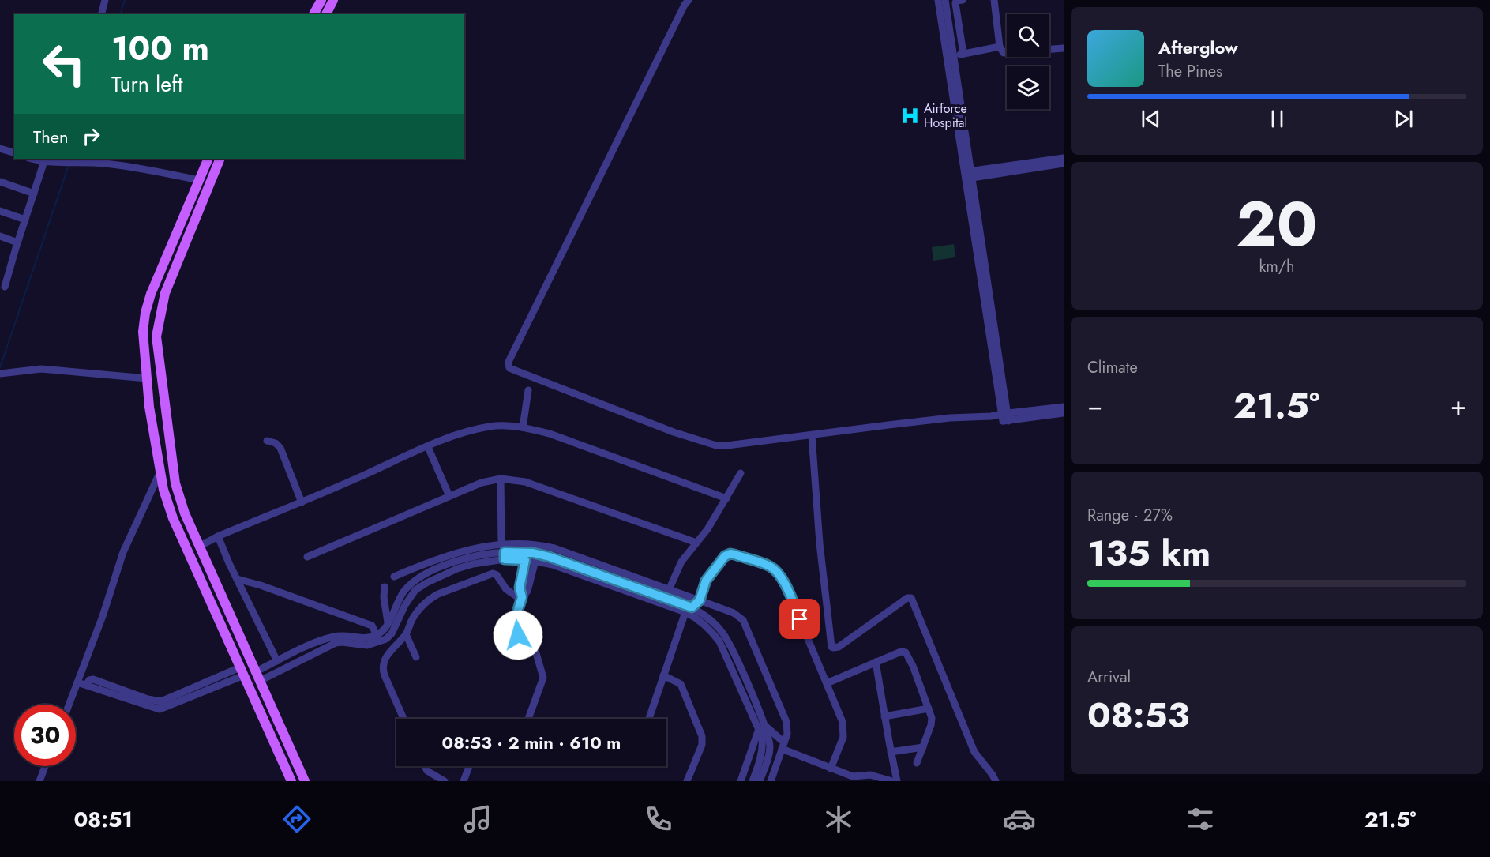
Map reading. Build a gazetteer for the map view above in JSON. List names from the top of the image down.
{
  "places": {
    "hospital": ["Airforce Hospital"]
  },
  "page": {
    "turn": ["100 m", "Turn left"],
    "song": ["Afterglow", "The Pines"],
    "then": "Then",
    "tile": [
      ["20", "km/h"],
      "Climate",
      ["Range · 27%", "135 km"],
      ["Arrival", "08:53"]
    ],
    "heat": ["−", "21.5°", "+"],
    "limit": "30",
    "trip": "08:53 · 2 min · 610 m",
    "tabs": ["08:51", "21.5°"]
  }
}
